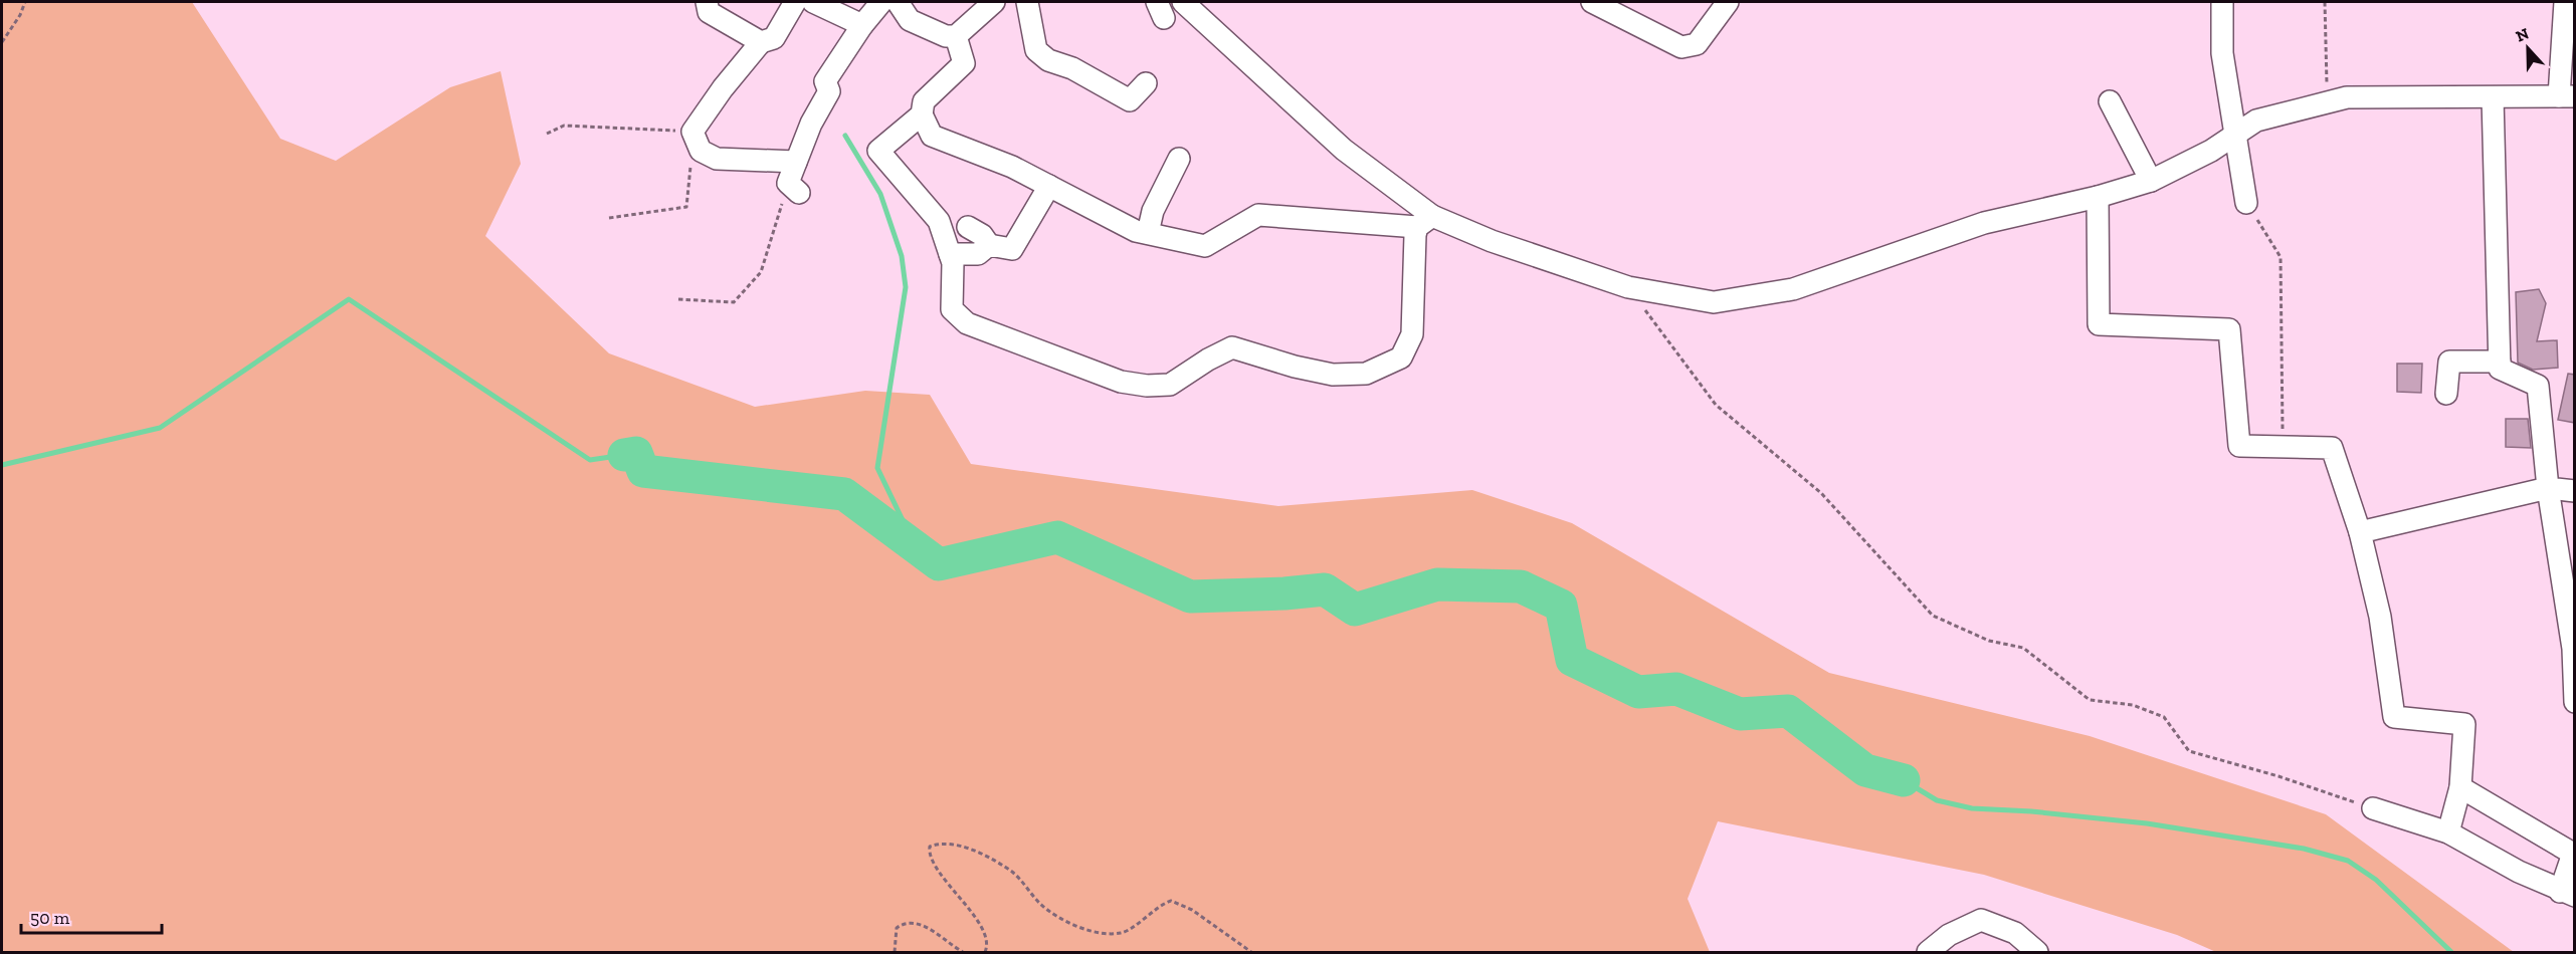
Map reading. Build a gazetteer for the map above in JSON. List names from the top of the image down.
{
  "scale_bar": "50 m",
  "north": "top"
}
